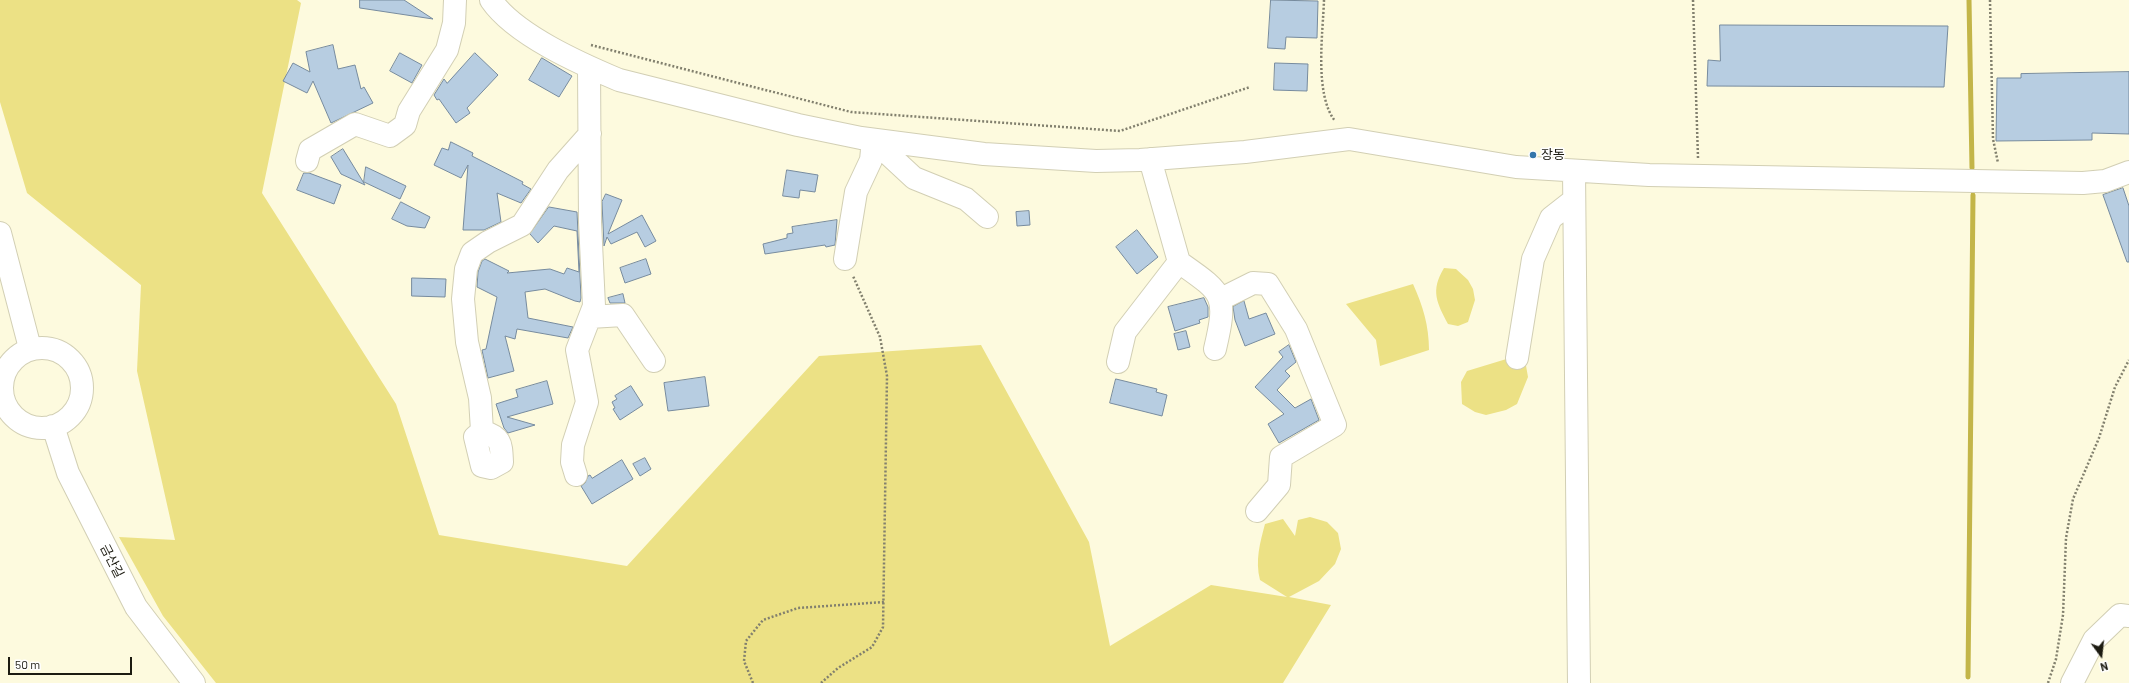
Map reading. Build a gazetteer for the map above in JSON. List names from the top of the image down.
{
  "streets": {
    "street": ["금산길"]
  },
  "places": ["장동"],
  "scale_bar": "50 m",
  "north": "bottom"
}
